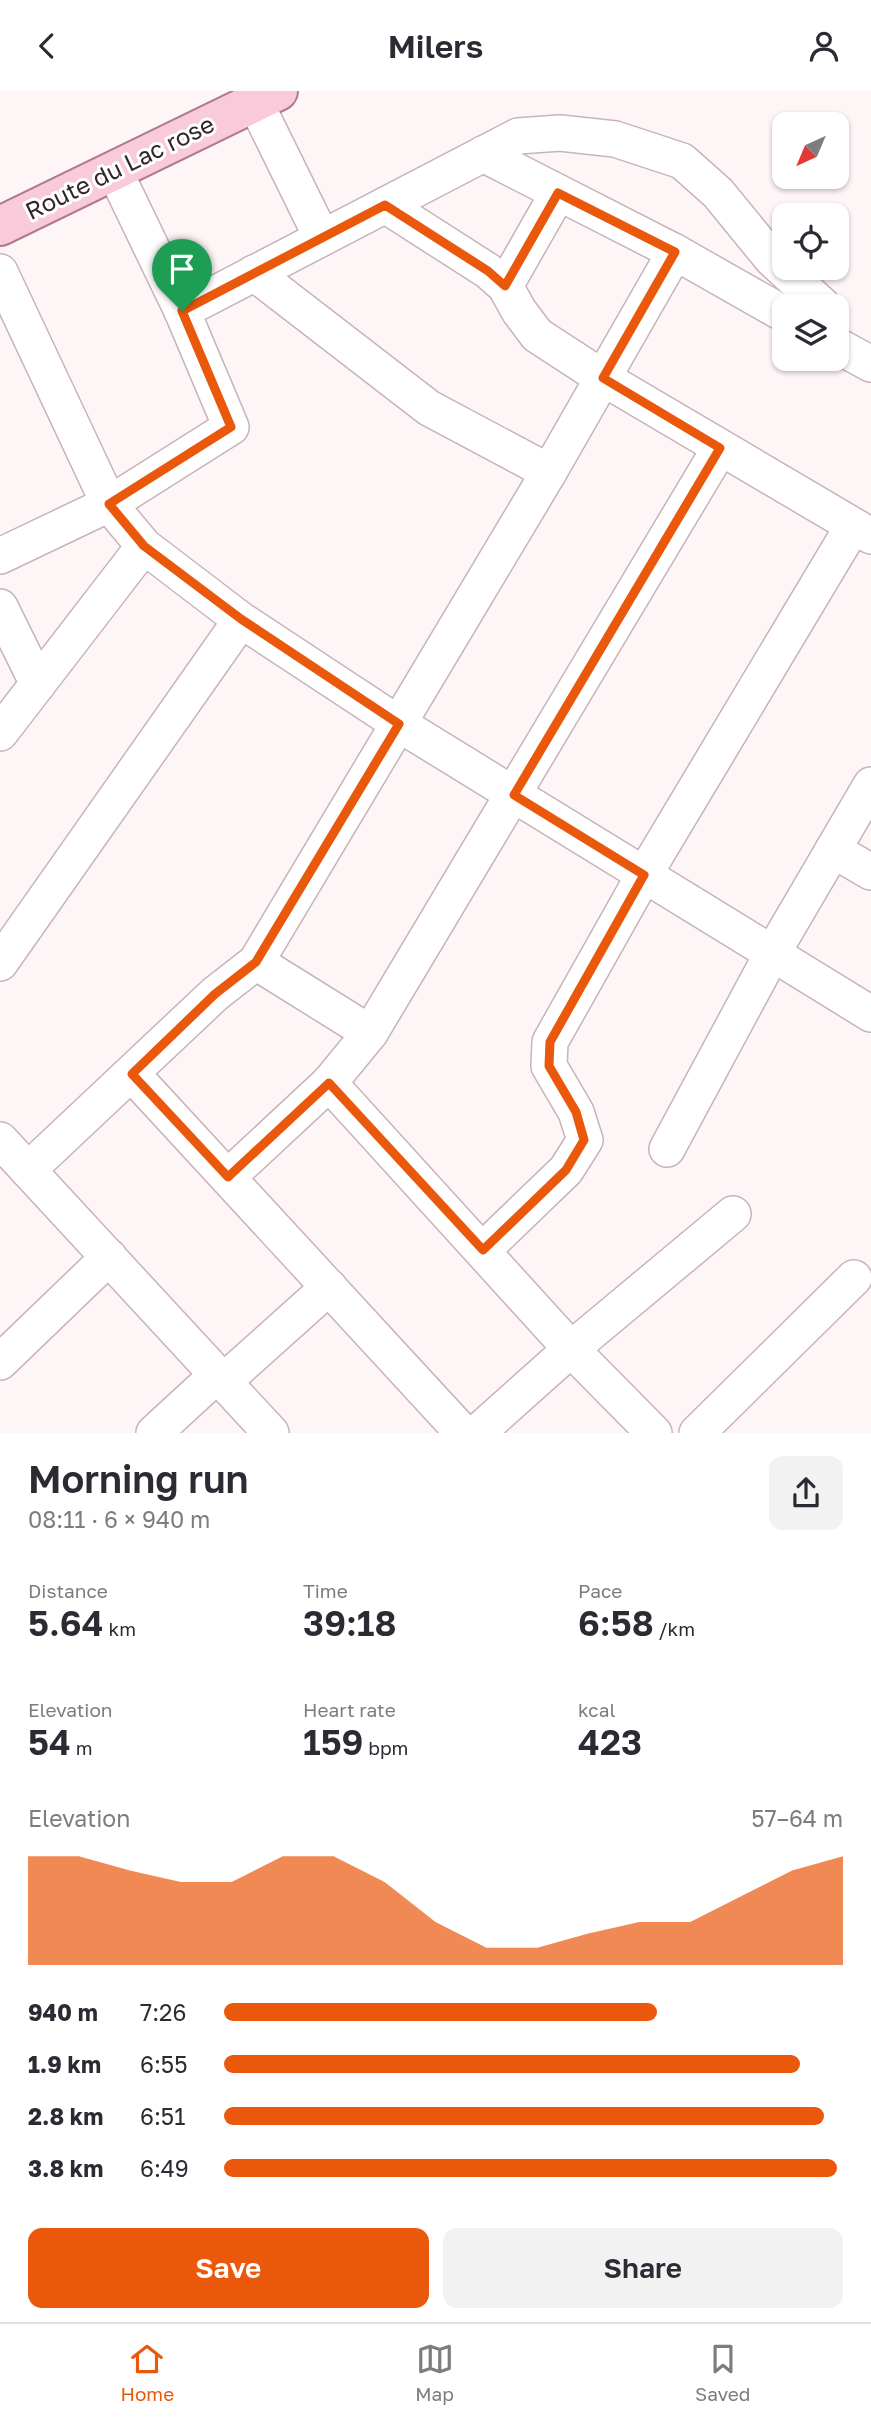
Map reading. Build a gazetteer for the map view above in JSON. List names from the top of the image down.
{
  "streets": {
    "main road": ["Route du Lac rose"]
  },
  "north": "bottom left",
  "page": {
    "header": "Milers",
    "heading": ["Morning run", "08:11 · 6 × 940 m"],
    "stats": [
      ["Distance", "5.64 km"],
      ["Time", "39:18"],
      ["Pace", "6:58 /km"],
      ["Elevation", "54 m"],
      ["Heart rate", "159 bpm"],
      ["kcal", "423"]
    ],
    "chart": ["Elevation", "57–64 m"],
    "list": [
      {
        "name": "940 m",
        "note": "7:26"
      },
      {
        "name": "1.9 km",
        "note": "6:55"
      },
      {
        "name": "2.8 km",
        "note": "6:51"
      },
      {
        "name": "3.8 km",
        "note": "6:49"
      }
    ],
    "buttons": ["Save", "Share"],
    "tabs": ["Home", "Map", "Saved"]
  }
}
